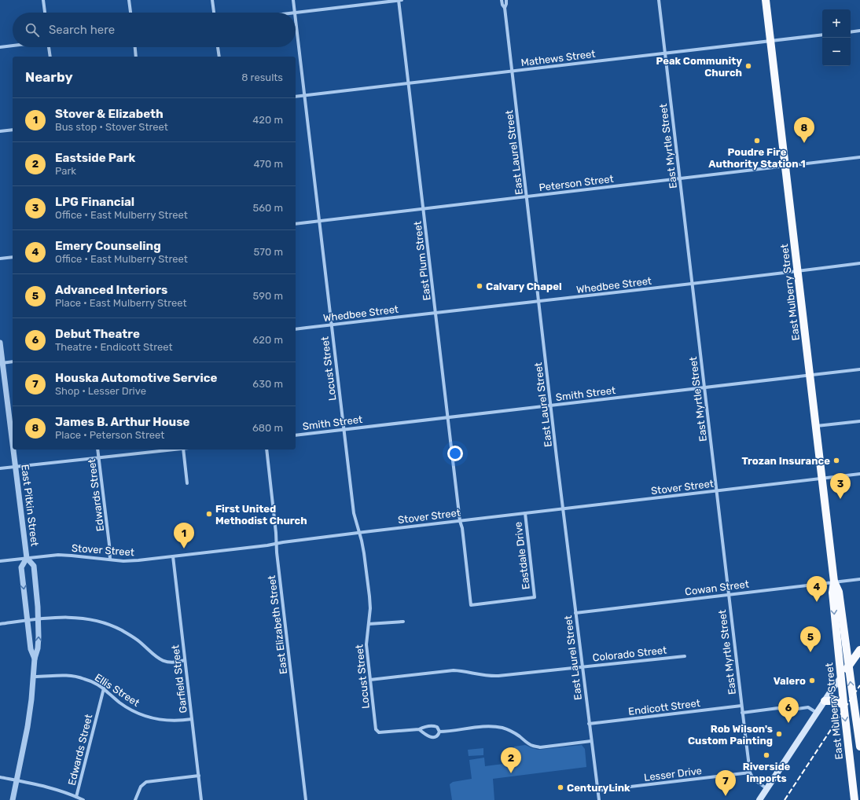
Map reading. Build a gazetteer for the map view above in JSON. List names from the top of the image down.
{
  "streets": {
    "highway": ["East Mulberry Street"],
    "street": [
      "Mathews Street",
      "East Myrtle Street",
      "East Laurel Street",
      "Peterson Street",
      "East Plum Street",
      "Whedbee Street",
      "Locust Street",
      "Smith Street",
      "Stover Street",
      "Edwards Street",
      "East Pitkin Street",
      "Eastdale Drive",
      "Cowan Street",
      "East Elizabeth Street",
      "Colorado Street",
      "Garfield Street",
      "Ellis Street",
      "Endicott Street",
      "Lesser Drive"
    ]
  },
  "crossings": [
    ["Mathews Street", "East Myrtle Street"],
    ["Mathews Street", "East Laurel Street"],
    ["Mathews Street", "East Plum Street"],
    ["Mathews Street", "East Mulberry Street"],
    ["Mathews Street", "Locust Street"],
    ["East Myrtle Street", "Peterson Street"],
    ["East Myrtle Street", "Whedbee Street"],
    ["East Myrtle Street", "Smith Street"],
    ["East Myrtle Street", "Stover Street"],
    ["East Myrtle Street", "Cowan Street"],
    ["East Myrtle Street", "Endicott Street"],
    ["East Myrtle Street", "Lesser Drive"],
    ["East Laurel Street", "Peterson Street"],
    ["East Laurel Street", "Whedbee Street"],
    ["East Laurel Street", "Smith Street"],
    ["East Laurel Street", "Stover Street"],
    ["East Laurel Street", "Cowan Street"],
    ["East Laurel Street", "Colorado Street"],
    ["East Laurel Street", "Endicott Street"],
    ["East Laurel Street", "Lesser Drive"],
    ["Peterson Street", "East Plum Street"],
    ["Peterson Street", "East Mulberry Street"],
    ["Peterson Street", "Locust Street"],
    ["East Plum Street", "Whedbee Street"],
    ["East Plum Street", "Smith Street"],
    ["East Plum Street", "Stover Street"],
    ["East Plum Street", "Eastdale Drive"],
    ["Whedbee Street", "East Mulberry Street"],
    ["Whedbee Street", "Locust Street"],
    ["East Mulberry Street", "Smith Street"],
    ["East Mulberry Street", "Stover Street"],
    ["East Mulberry Street", "Cowan Street"],
    ["Locust Street", "Smith Street"],
    ["Locust Street", "Stover Street"],
    ["Locust Street", "Colorado Street"],
    ["Stover Street", "Edwards Street"],
    ["Stover Street", "East Pitkin Street"],
    ["Stover Street", "Eastdale Drive"],
    ["Stover Street", "East Elizabeth Street"],
    ["Stover Street", "Garfield Street"],
    ["Edwards Street", "Ellis Street"],
    ["East Pitkin Street", "Ellis Street"],
    ["Garfield Street", "Ellis Street"]
  ],
  "places": [
    "Peak Community Church",
    "Poudre Fire Authority Station 1",
    "Calvary Chapel",
    "Trozan Insurance",
    "First United Methodist Church",
    "Valero",
    "Rob Wilson's Custom Painting",
    "Riverside Imports",
    "CenturyLink"
  ],
  "page": {
    "map_buttons": ["+", "−"],
    "search": "Search here",
    "heading": ["Nearby", "8 results"],
    "list": [
      {
        "mark": "1",
        "name": "Stover & Elizabeth",
        "note": "Bus stop · Stover Street",
        "value": "420 m"
      },
      {
        "mark": "2",
        "name": "Eastside Park",
        "note": "Park",
        "value": "470 m"
      },
      {
        "mark": "3",
        "name": "LPG Financial",
        "note": "Office · East Mulberry Street",
        "value": "560 m"
      },
      {
        "mark": "4",
        "name": "Emery Counseling",
        "note": "Office · East Mulberry Street",
        "value": "570 m"
      },
      {
        "mark": "5",
        "name": "Advanced Interiors",
        "note": "Place · East Mulberry Street",
        "value": "590 m"
      },
      {
        "mark": "6",
        "name": "Debut Theatre",
        "note": "Theatre · Endicott Street",
        "value": "620 m"
      },
      {
        "mark": "7",
        "name": "Houska Automotive Service",
        "note": "Shop · Lesser Drive",
        "value": "630 m"
      },
      {
        "mark": "8",
        "name": "James B. Arthur House",
        "note": "Place · Peterson Street",
        "value": "680 m"
      }
    ],
    "pins": [
      "8",
      "3",
      "1",
      "4",
      "5",
      "6",
      "2",
      "7"
    ]
  }
}
